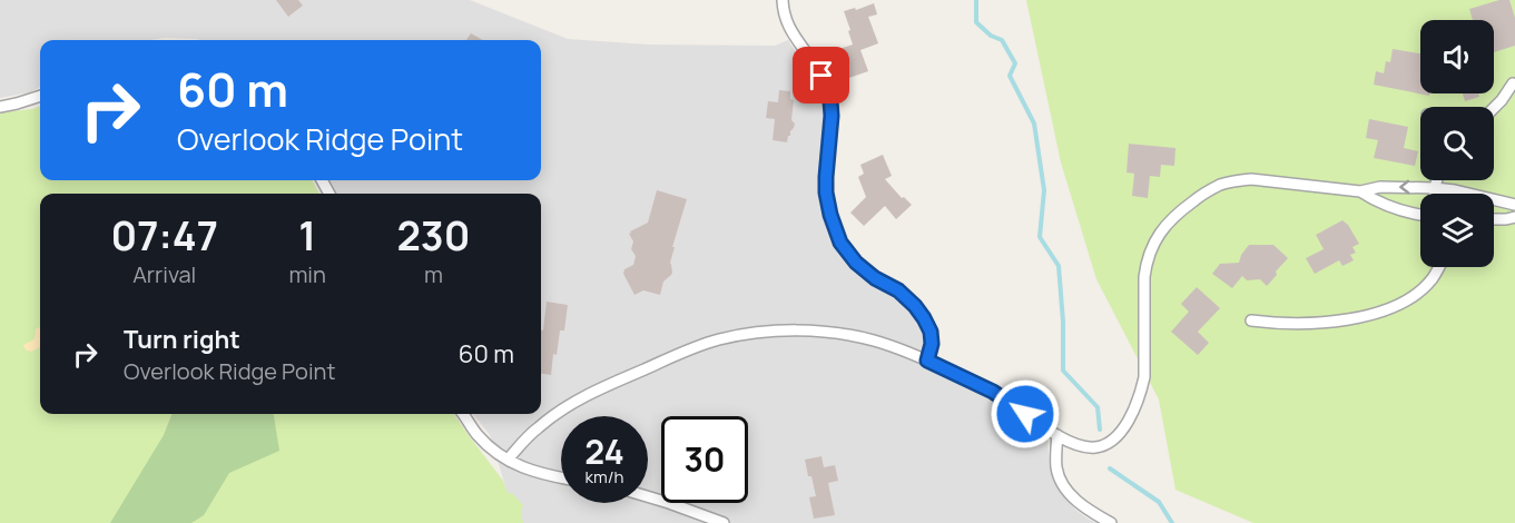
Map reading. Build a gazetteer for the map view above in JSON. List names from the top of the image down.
{
  "page": {
    "turn": ["60 m", "Overlook Ridge Point"],
    "eta": [
      "07:47",
      "Arrival",
      "1",
      "min",
      "230",
      "m"
    ],
    "list": [
      {
        "name": "Turn right",
        "note": "Overlook Ridge Point",
        "value": "60 m"
      }
    ],
    "speed": "24 km/h",
    "limit": "30"
  }
}
